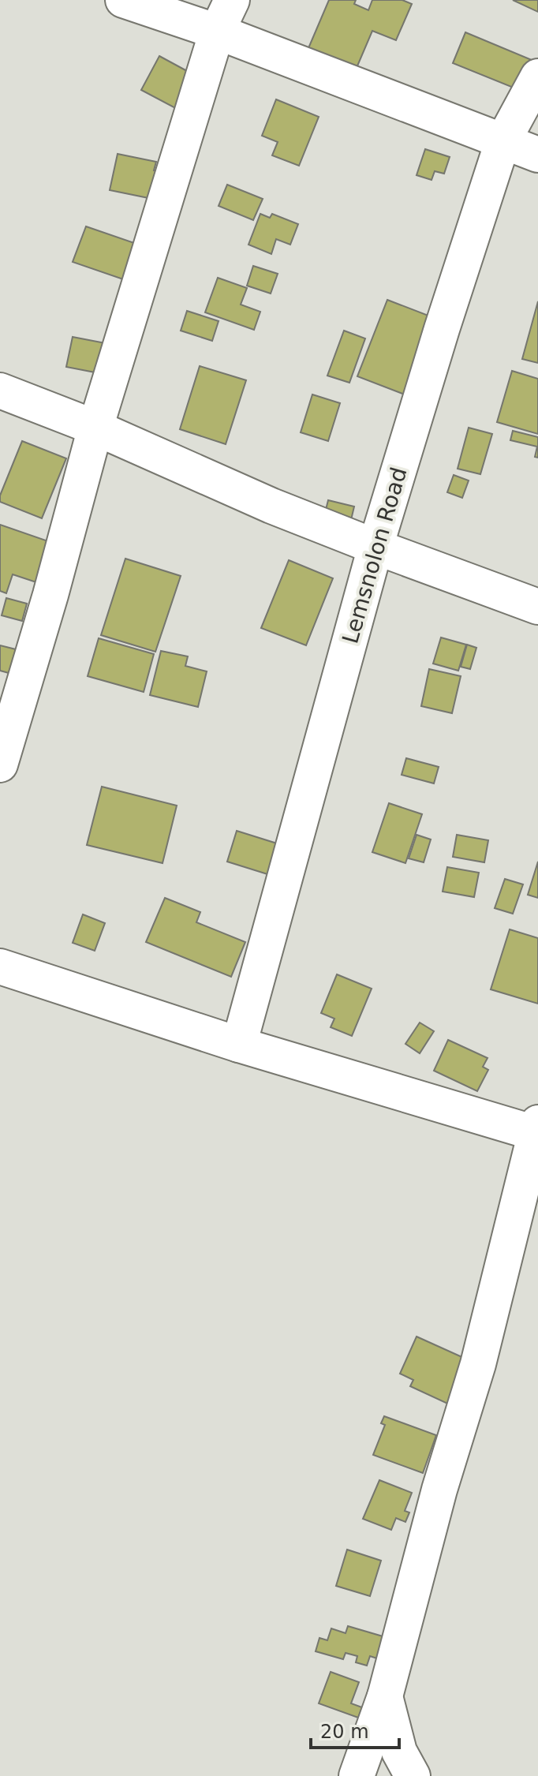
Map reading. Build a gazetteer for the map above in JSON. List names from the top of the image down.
{
  "streets": {
    "street": ["Lemsnolon Road"]
  },
  "scale_bar": "20 m"
}
